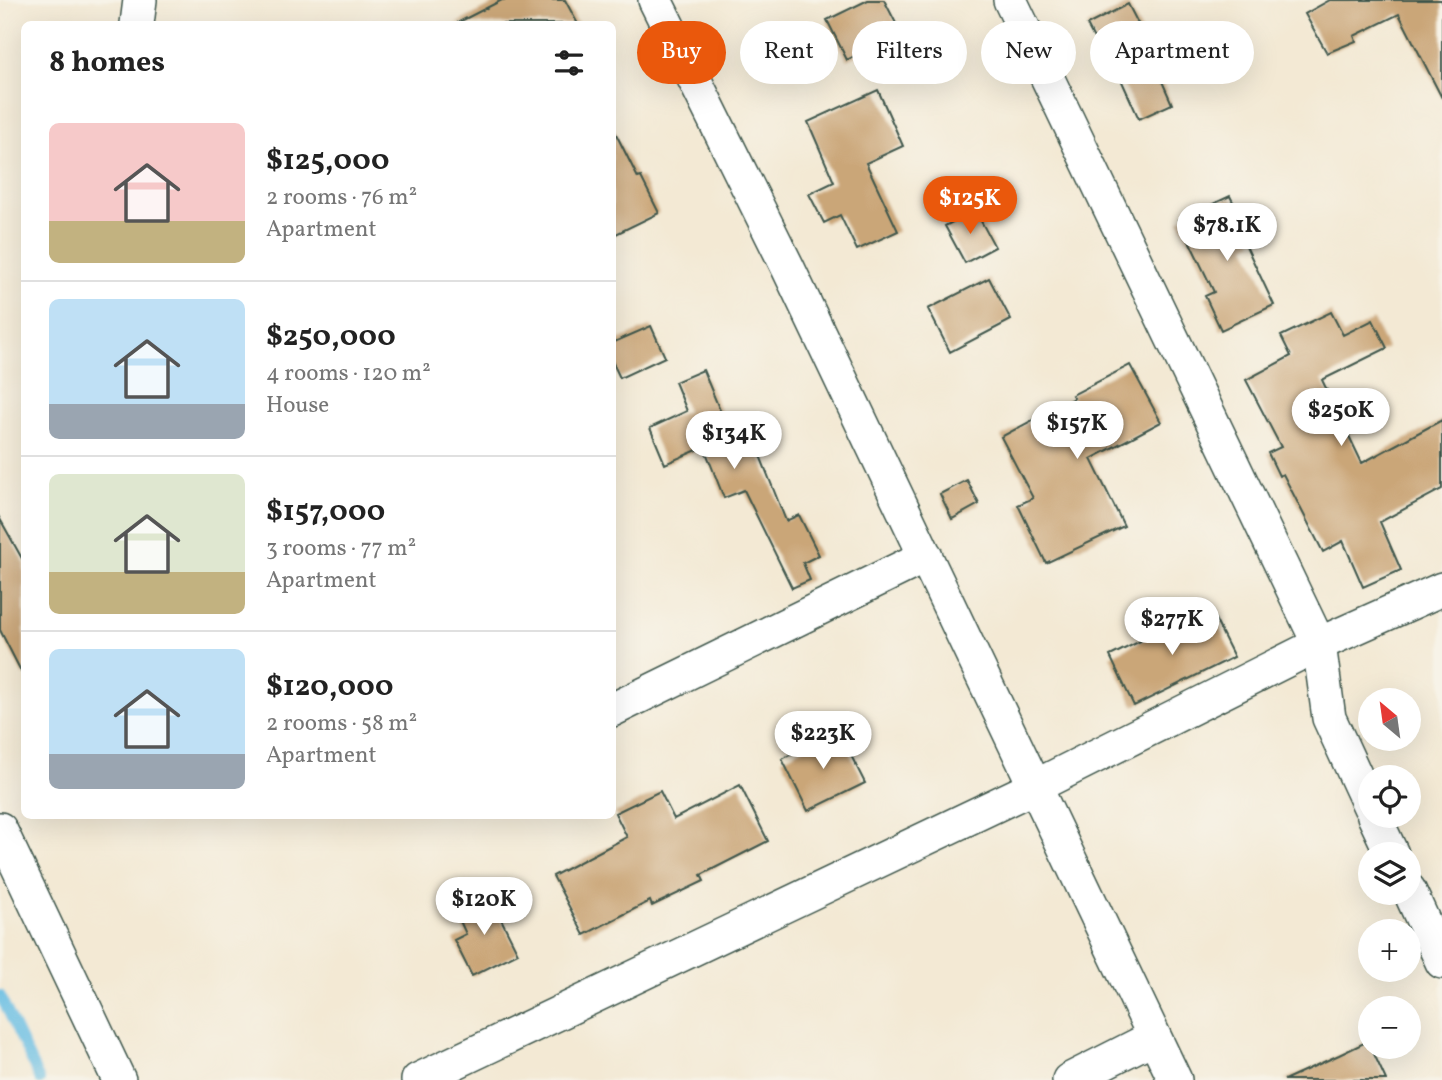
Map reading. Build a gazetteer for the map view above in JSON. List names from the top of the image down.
{
  "north": "top left",
  "page": {
    "chip": [
      "Buy",
      "Rent",
      "Filters",
      "New",
      "Apartment"
    ],
    "heading": "8 homes",
    "list": [
      {
        "name": "$125,000",
        "note": "2 rooms · 76 m² · Apartment"
      },
      {
        "name": "$250,000",
        "note": "4 rooms · 120 m² · House"
      },
      {
        "name": "$157,000",
        "note": "3 rooms · 77 m² · Apartment"
      },
      {
        "name": "$120,000",
        "note": "2 rooms · 58 m² · Apartment"
      }
    ],
    "price": [
      "$125K",
      "$78.1K",
      "$250K",
      "$157K",
      "$134K",
      "$277K",
      "$223K",
      "$120K"
    ],
    "map_buttons": ["+", "−"]
  }
}
